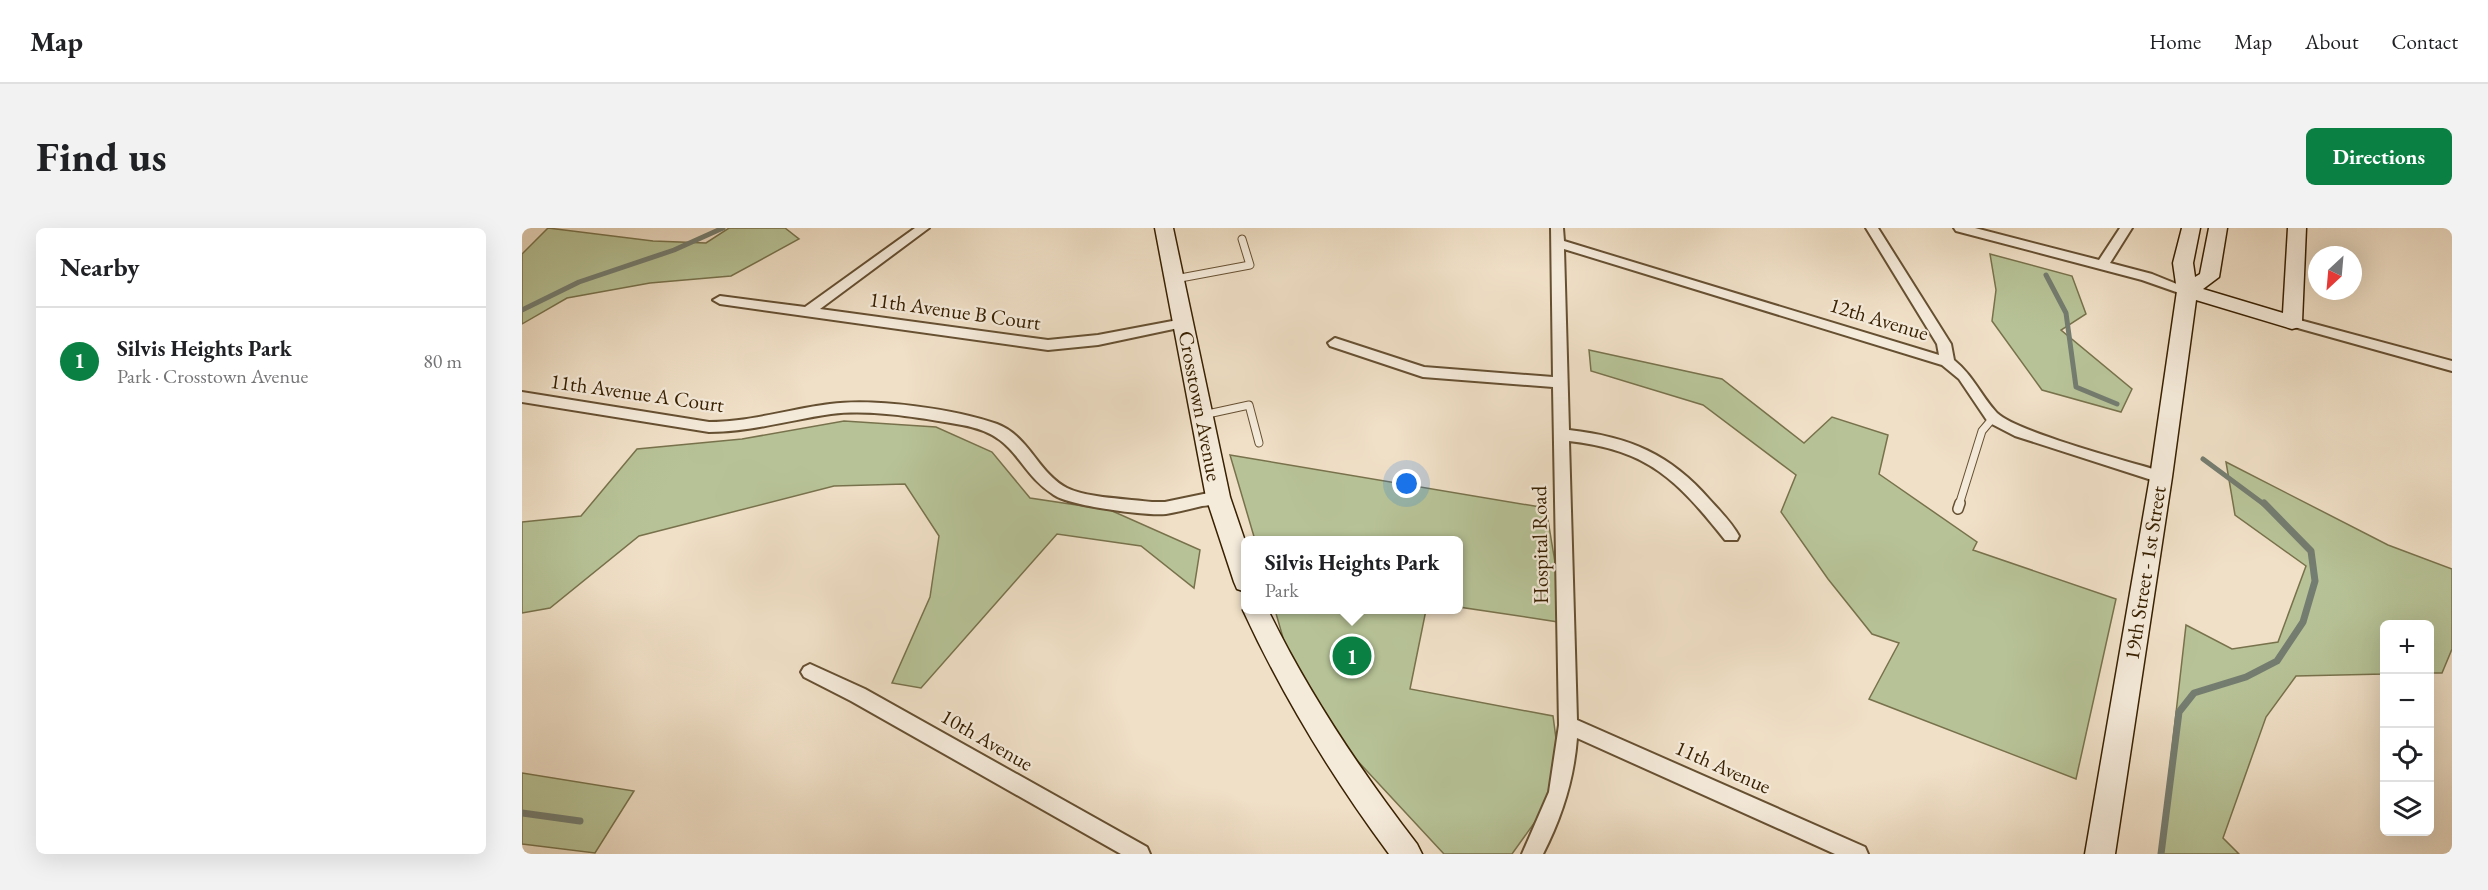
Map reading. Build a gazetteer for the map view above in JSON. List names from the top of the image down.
{
  "streets": {
    "street": [
      "11th Avenue B Court",
      "12th Avenue",
      "11th Avenue A Court",
      "Crosstown Avenue",
      "Hospital Road",
      "19th Street - 1st Street",
      "10th Avenue",
      "11th Avenue"
    ]
  },
  "crossings": [
    ["11th Avenue B Court", "Crosstown Avenue"],
    ["12th Avenue", "Hospital Road"],
    ["12th Avenue", "19th Street - 1st Street"],
    ["11th Avenue A Court", "Crosstown Avenue"],
    ["Hospital Road", "11th Avenue"]
  ],
  "north": "bottom left",
  "page": {
    "header": "Map",
    "nav": [
      "Home",
      "Map",
      "About",
      "Contact"
    ],
    "buttons": "Directions",
    "title": "Find us",
    "heading": "Nearby",
    "list": [
      {
        "mark": "1",
        "name": "Silvis Heights Park",
        "note": "Park · Crosstown Avenue",
        "value": "80 m"
      }
    ],
    "popup": ["Silvis Heights Park", "Park"],
    "map_buttons": ["+", "−"],
    "pins": "1"
  }
}
